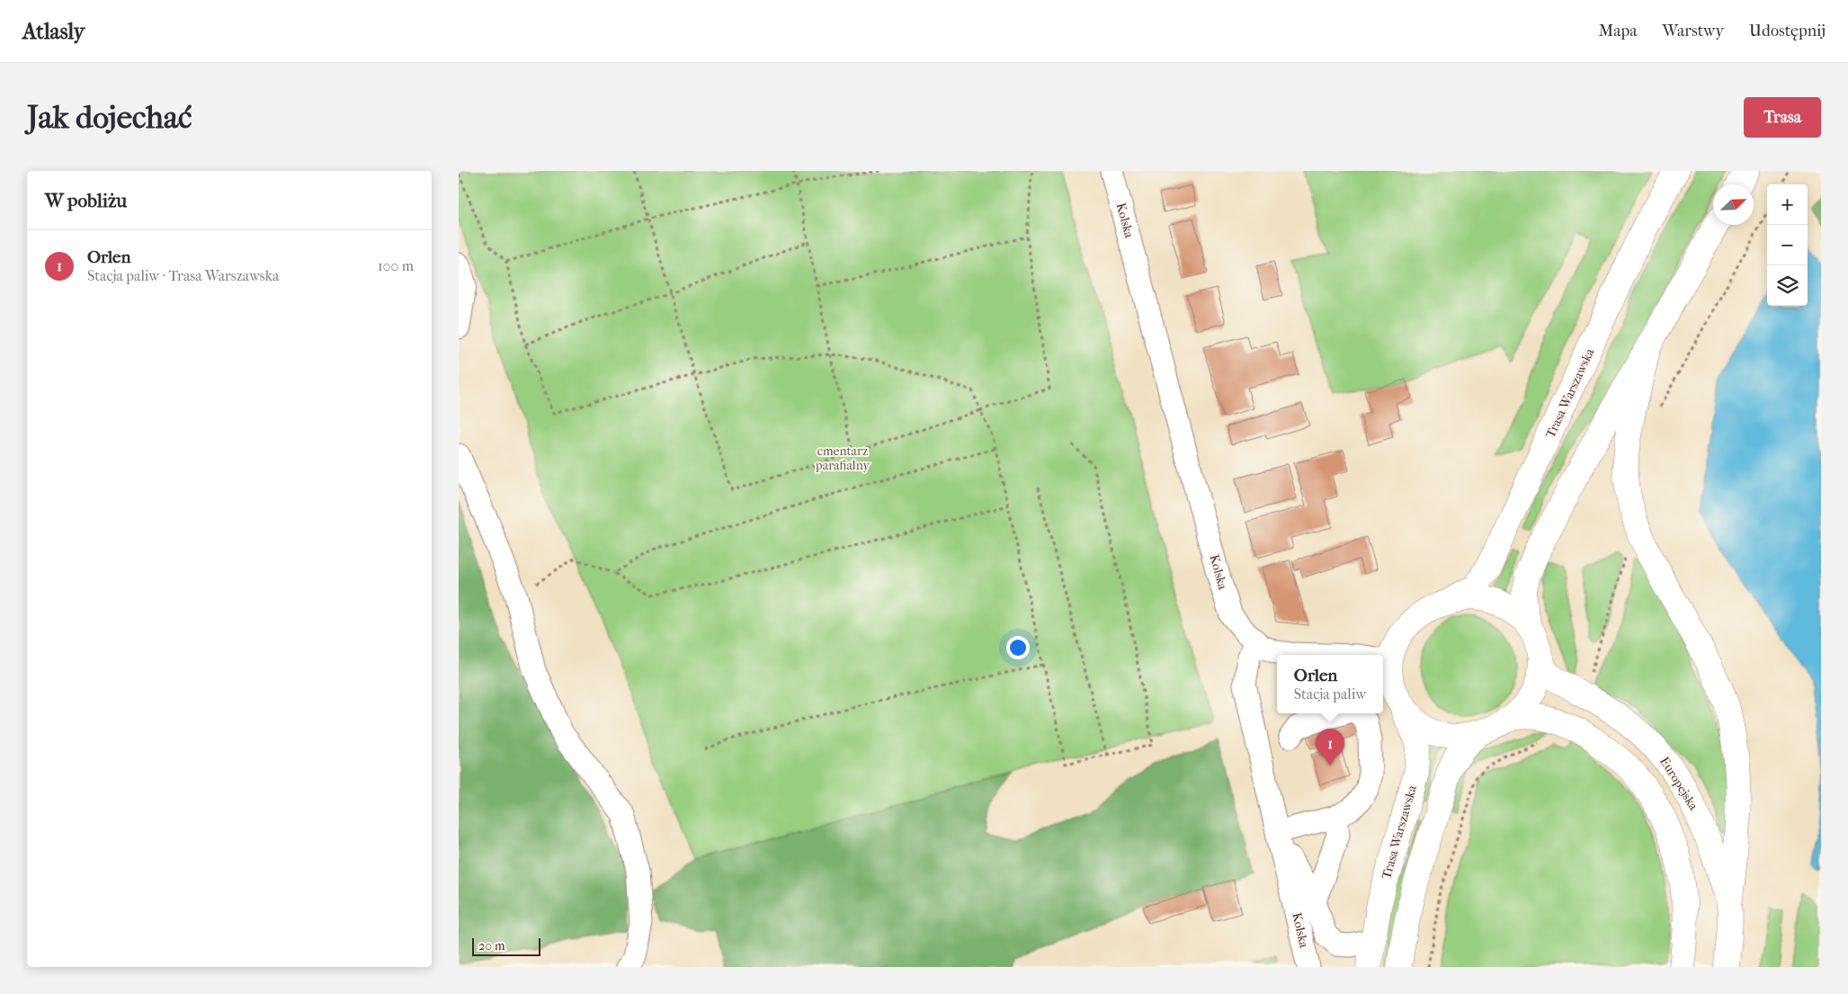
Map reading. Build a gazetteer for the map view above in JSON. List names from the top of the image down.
{
  "streets": {
    "main road": ["Trasa Warszawska", "Europejska"],
    "street": ["Kolska"]
  },
  "parks": ["cmentarz parafialny"],
  "scale_bar": "20 m",
  "north": "top right",
  "page": {
    "header": "Atlasly",
    "nav": ["Mapa", "Warstwy", "Udostępnij"],
    "buttons": "Trasa",
    "title": "Jak dojechać",
    "heading": "W pobliżu",
    "map_buttons": ["+", "−"],
    "list": [
      {
        "mark": "1",
        "name": "Orlen",
        "note": "Stacja paliw · Trasa Warszawska",
        "value": "100 m"
      }
    ],
    "popup": ["Orlen", "Stacja paliw"],
    "pins": "1",
    "scale": "20 m"
  }
}
